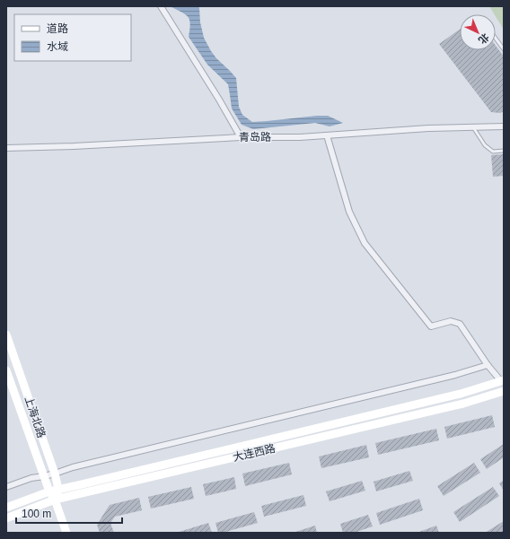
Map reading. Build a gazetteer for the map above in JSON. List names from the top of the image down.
{
  "streets": {
    "main road": ["上海北路", "大连西路"],
    "street": ["青岛路"]
  },
  "crossings": [
    ["上海北路", "大连西路"]
  ],
  "legend": ["道路", "水域"],
  "scale_bar": "100 m",
  "north": "bottom right"
}
